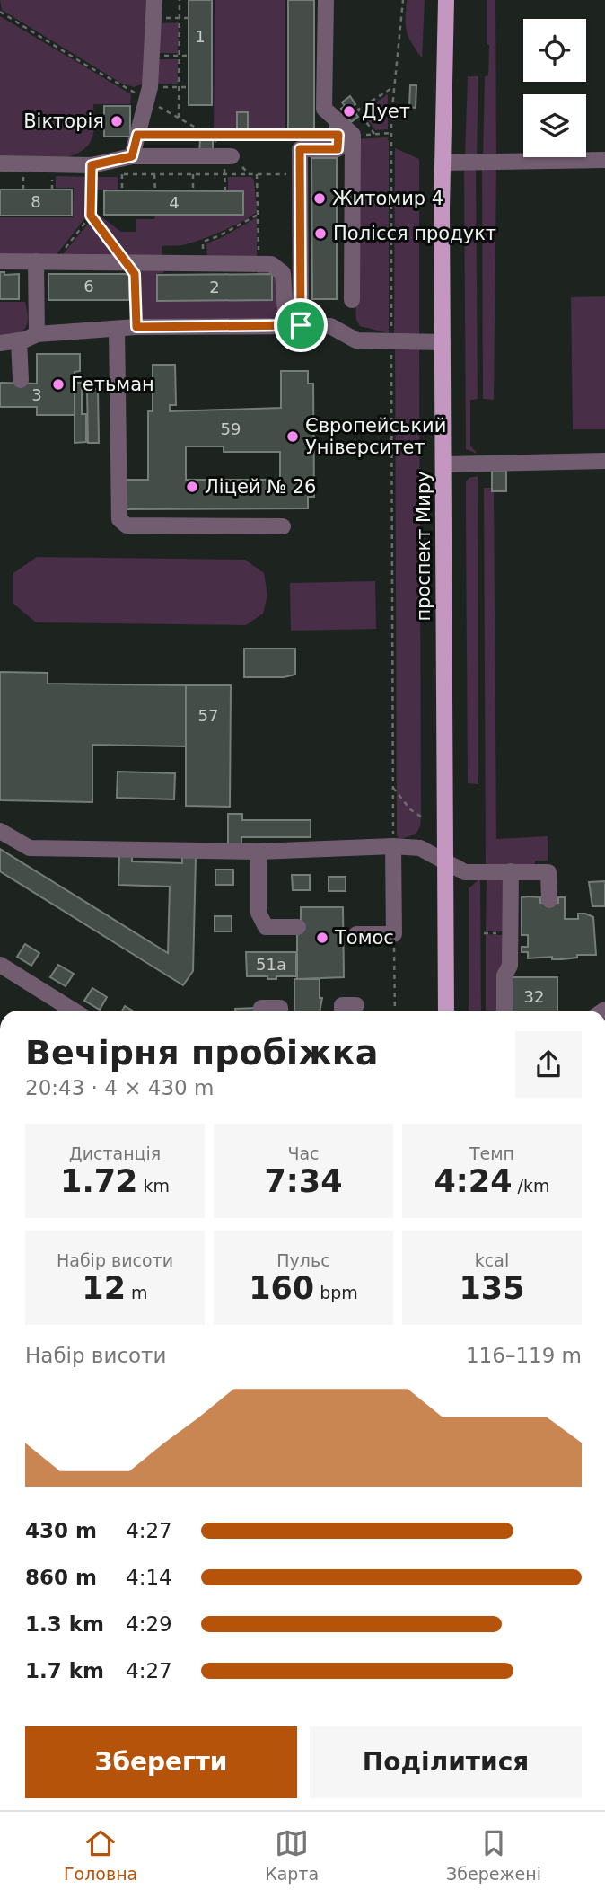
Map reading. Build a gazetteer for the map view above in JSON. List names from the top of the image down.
{
  "streets": {
    "main road": ["проспект Миру"]
  },
  "places": [
    "Дует",
    "Вікторія",
    "Житомир 4",
    "Полісся продукт",
    "Гетьман",
    "Європейський Університет",
    "Ліцей № 26",
    "Томос"
  ],
  "house_numbers": [
    "1",
    "8",
    "4",
    "6",
    "2",
    "3",
    "59",
    "57",
    "51а",
    "32"
  ],
  "page": {
    "heading": ["Вечірня пробіжка", "20:43 · 4 × 430 m"],
    "stats": [
      ["Дистанція", "1.72 km"],
      ["Час", "7:34"],
      ["Темп", "4:24 /km"],
      ["Набір висоти", "12 m"],
      ["Пульс", "160 bpm"],
      ["kcal", "135"]
    ],
    "chart": ["Набір висоти", "116–119 m"],
    "list": [
      {
        "name": "430 m",
        "note": "4:27"
      },
      {
        "name": "860 m",
        "note": "4:14"
      },
      {
        "name": "1.3 km",
        "note": "4:29"
      },
      {
        "name": "1.7 km",
        "note": "4:27"
      }
    ],
    "buttons": ["Зберегти", "Поділитися"],
    "tabs": ["Головна", "Карта", "Збережені"]
  }
}
